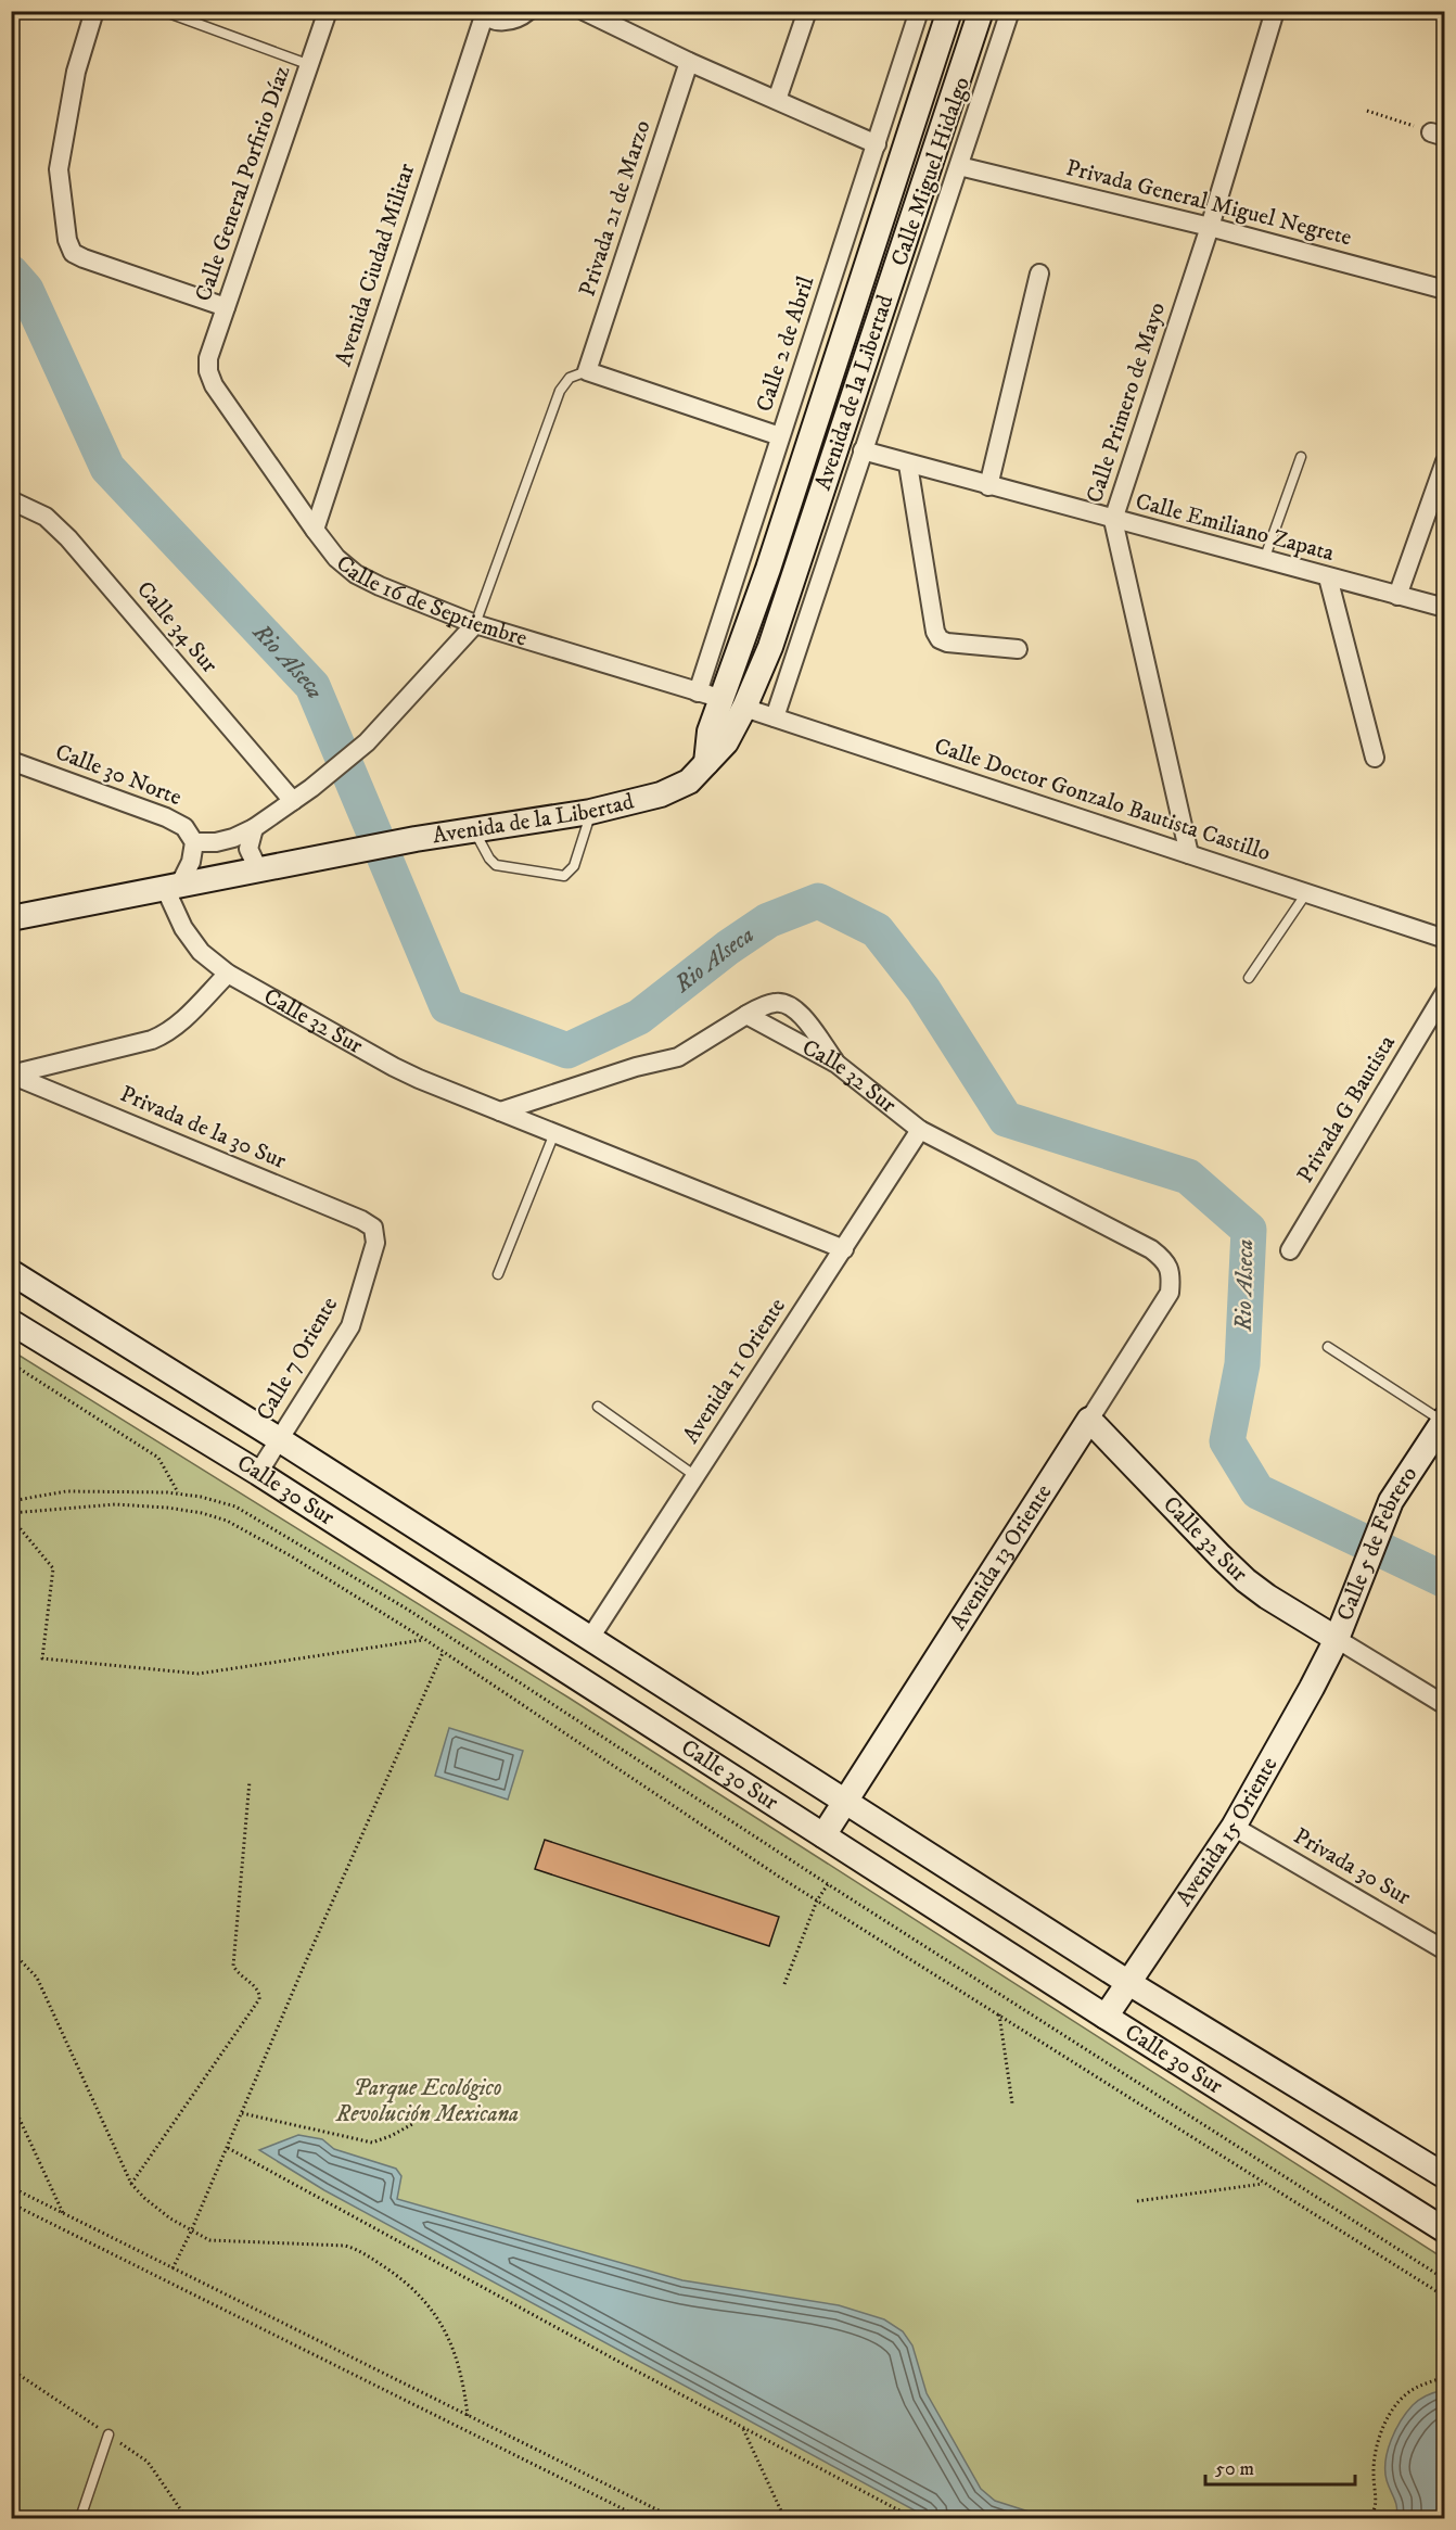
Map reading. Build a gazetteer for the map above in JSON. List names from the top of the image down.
{
  "streets": {
    "main road": [
      "Avenida de la Libertad",
      "Calle 32 Sur",
      "Calle 30 Sur",
      "Calle 5 de Febrero",
      "Avenida 13 Oriente",
      "Avenida 15 Oriente"
    ],
    "street": [
      "Calle Miguel Hidalgo",
      "Calle General Porfirio Díaz",
      "Privada General Miguel Negrete",
      "Privada 21 de Marzo",
      "Avenida Ciudad Militar",
      "Calle 2 de Abril",
      "Calle Primero de Mayo",
      "Calle Emiliano Zapata",
      "Calle 16 de Septiembre",
      "Calle 34 Sur",
      "Calle 30 Norte",
      "Calle Doctor Gonzalo Bautista Castillo",
      "Privada G Bautista",
      "Privada de la 30 Sur",
      "Calle 7 Oriente",
      "Avenida 11 Oriente",
      "Privada 30 Sur"
    ]
  },
  "crossings": [
    ["Calle Miguel Hidalgo", "Privada General Miguel Negrete"],
    ["Calle Miguel Hidalgo", "Calle Emiliano Zapata"],
    ["Calle Miguel Hidalgo", "Calle Doctor Gonzalo Bautista Castillo"],
    ["Calle General Porfirio Díaz", "Calle 16 de Septiembre"],
    ["Privada General Miguel Negrete", "Calle Primero de Mayo"],
    ["Avenida Ciudad Militar", "Calle 16 de Septiembre"],
    ["Calle 2 de Abril", "Calle 16 de Septiembre"],
    ["Avenida de la Libertad", "Calle 16 de Septiembre"],
    ["Avenida de la Libertad", "Calle Doctor Gonzalo Bautista Castillo"],
    ["Avenida de la Libertad", "Calle 32 Sur"],
    ["Calle Primero de Mayo", "Calle Emiliano Zapata"],
    ["Calle Primero de Mayo", "Calle Doctor Gonzalo Bautista Castillo"],
    ["Calle 16 de Septiembre", "Calle Doctor Gonzalo Bautista Castillo"],
    ["Calle 32 Sur", "Avenida 11 Oriente"],
    ["Calle 32 Sur", "Calle 5 de Febrero"],
    ["Calle 32 Sur", "Avenida 13 Oriente"],
    ["Calle 32 Sur", "Avenida 15 Oriente"],
    ["Privada de la 30 Sur", "Calle 7 Oriente"],
    ["Calle 7 Oriente", "Calle 30 Sur"],
    ["Avenida 11 Oriente", "Calle 30 Sur"],
    ["Calle 30 Sur", "Avenida 13 Oriente"],
    ["Calle 30 Sur", "Avenida 15 Oriente"],
    ["Calle 5 de Febrero", "Avenida 15 Oriente"],
    ["Avenida 15 Oriente", "Privada 30 Sur"]
  ],
  "water": ["Rio Alseca"],
  "parks": ["Parque Ecológico Revolución Mexicana"],
  "scale_bar": "50 m"
}
